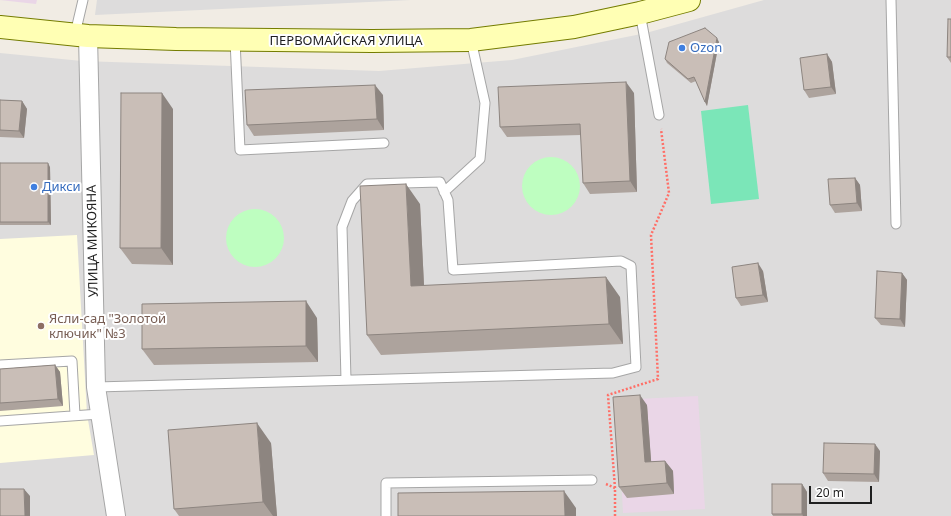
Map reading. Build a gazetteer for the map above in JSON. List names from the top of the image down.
{
  "streets": {
    "main road": ["ПЕРВОМАЙСКАЯ УЛИЦА"],
    "street": ["УЛИЦА МИКОЯНА"]
  },
  "crossings": [
    ["ПЕРВОМАЙСКАЯ УЛИЦА", "УЛИЦА МИКОЯНА"]
  ],
  "places": ["Ozon", "Дикси", "Ясли-сад \"Золотой ключик\" №3"],
  "scale_bar": "20 m"
}
